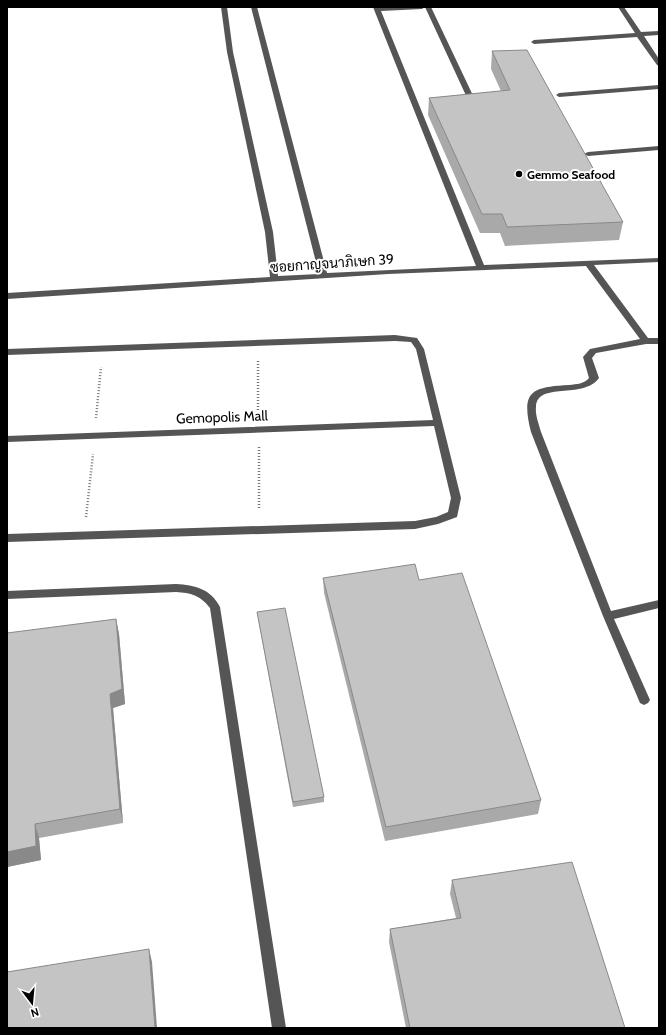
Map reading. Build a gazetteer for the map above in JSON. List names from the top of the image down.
{
  "streets": {
    "street": ["ซอยกาญจนาภิเษก 39", "Gemopolis Mall"]
  },
  "places": ["Gemmo Seafood"],
  "north": "bottom"
}
